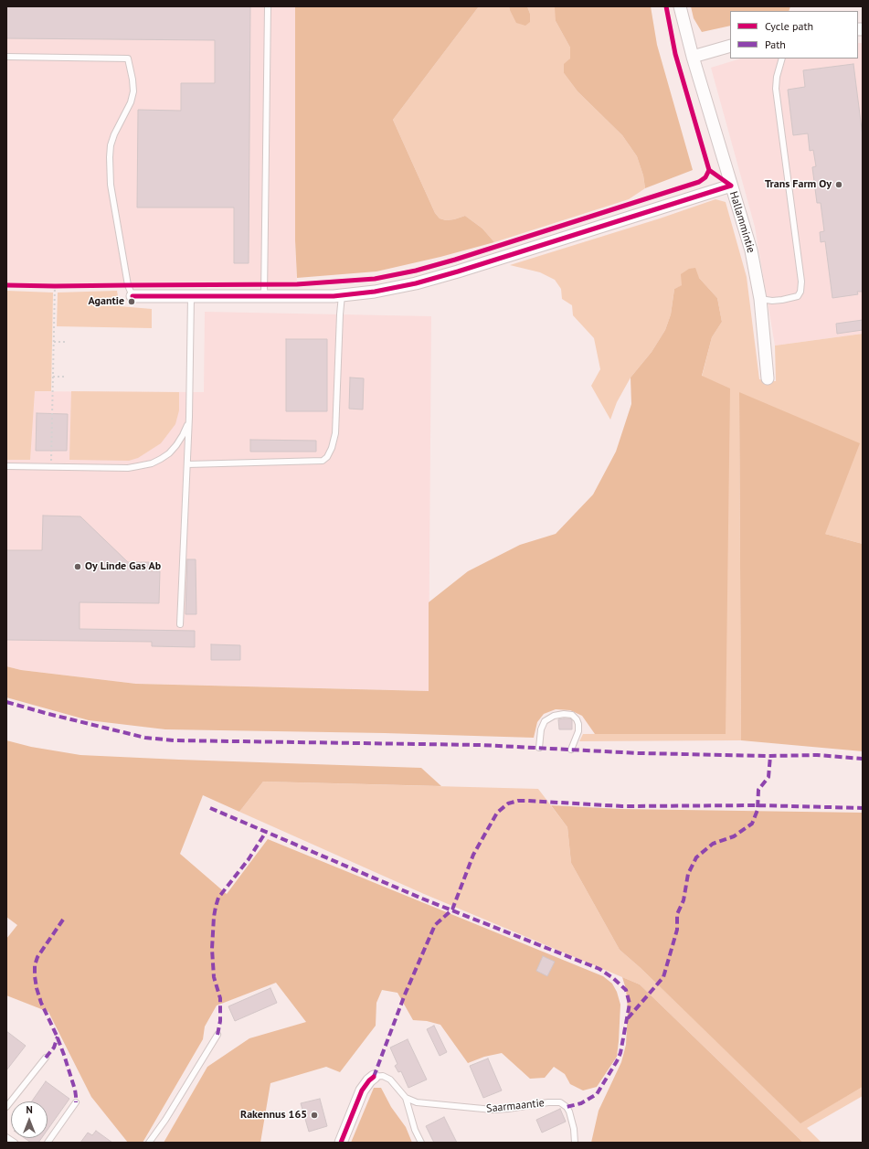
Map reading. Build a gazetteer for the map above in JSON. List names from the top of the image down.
{
  "streets": {
    "street": ["Hallammintie"],
    "lane": ["Saarmaantie"]
  },
  "places": [
    "Trans Farm Oy",
    "Agantie",
    "Oy Linde Gas Ab",
    "Rakennus 165"
  ],
  "legend": ["Cycle path", "Path"],
  "north": "top"
}
